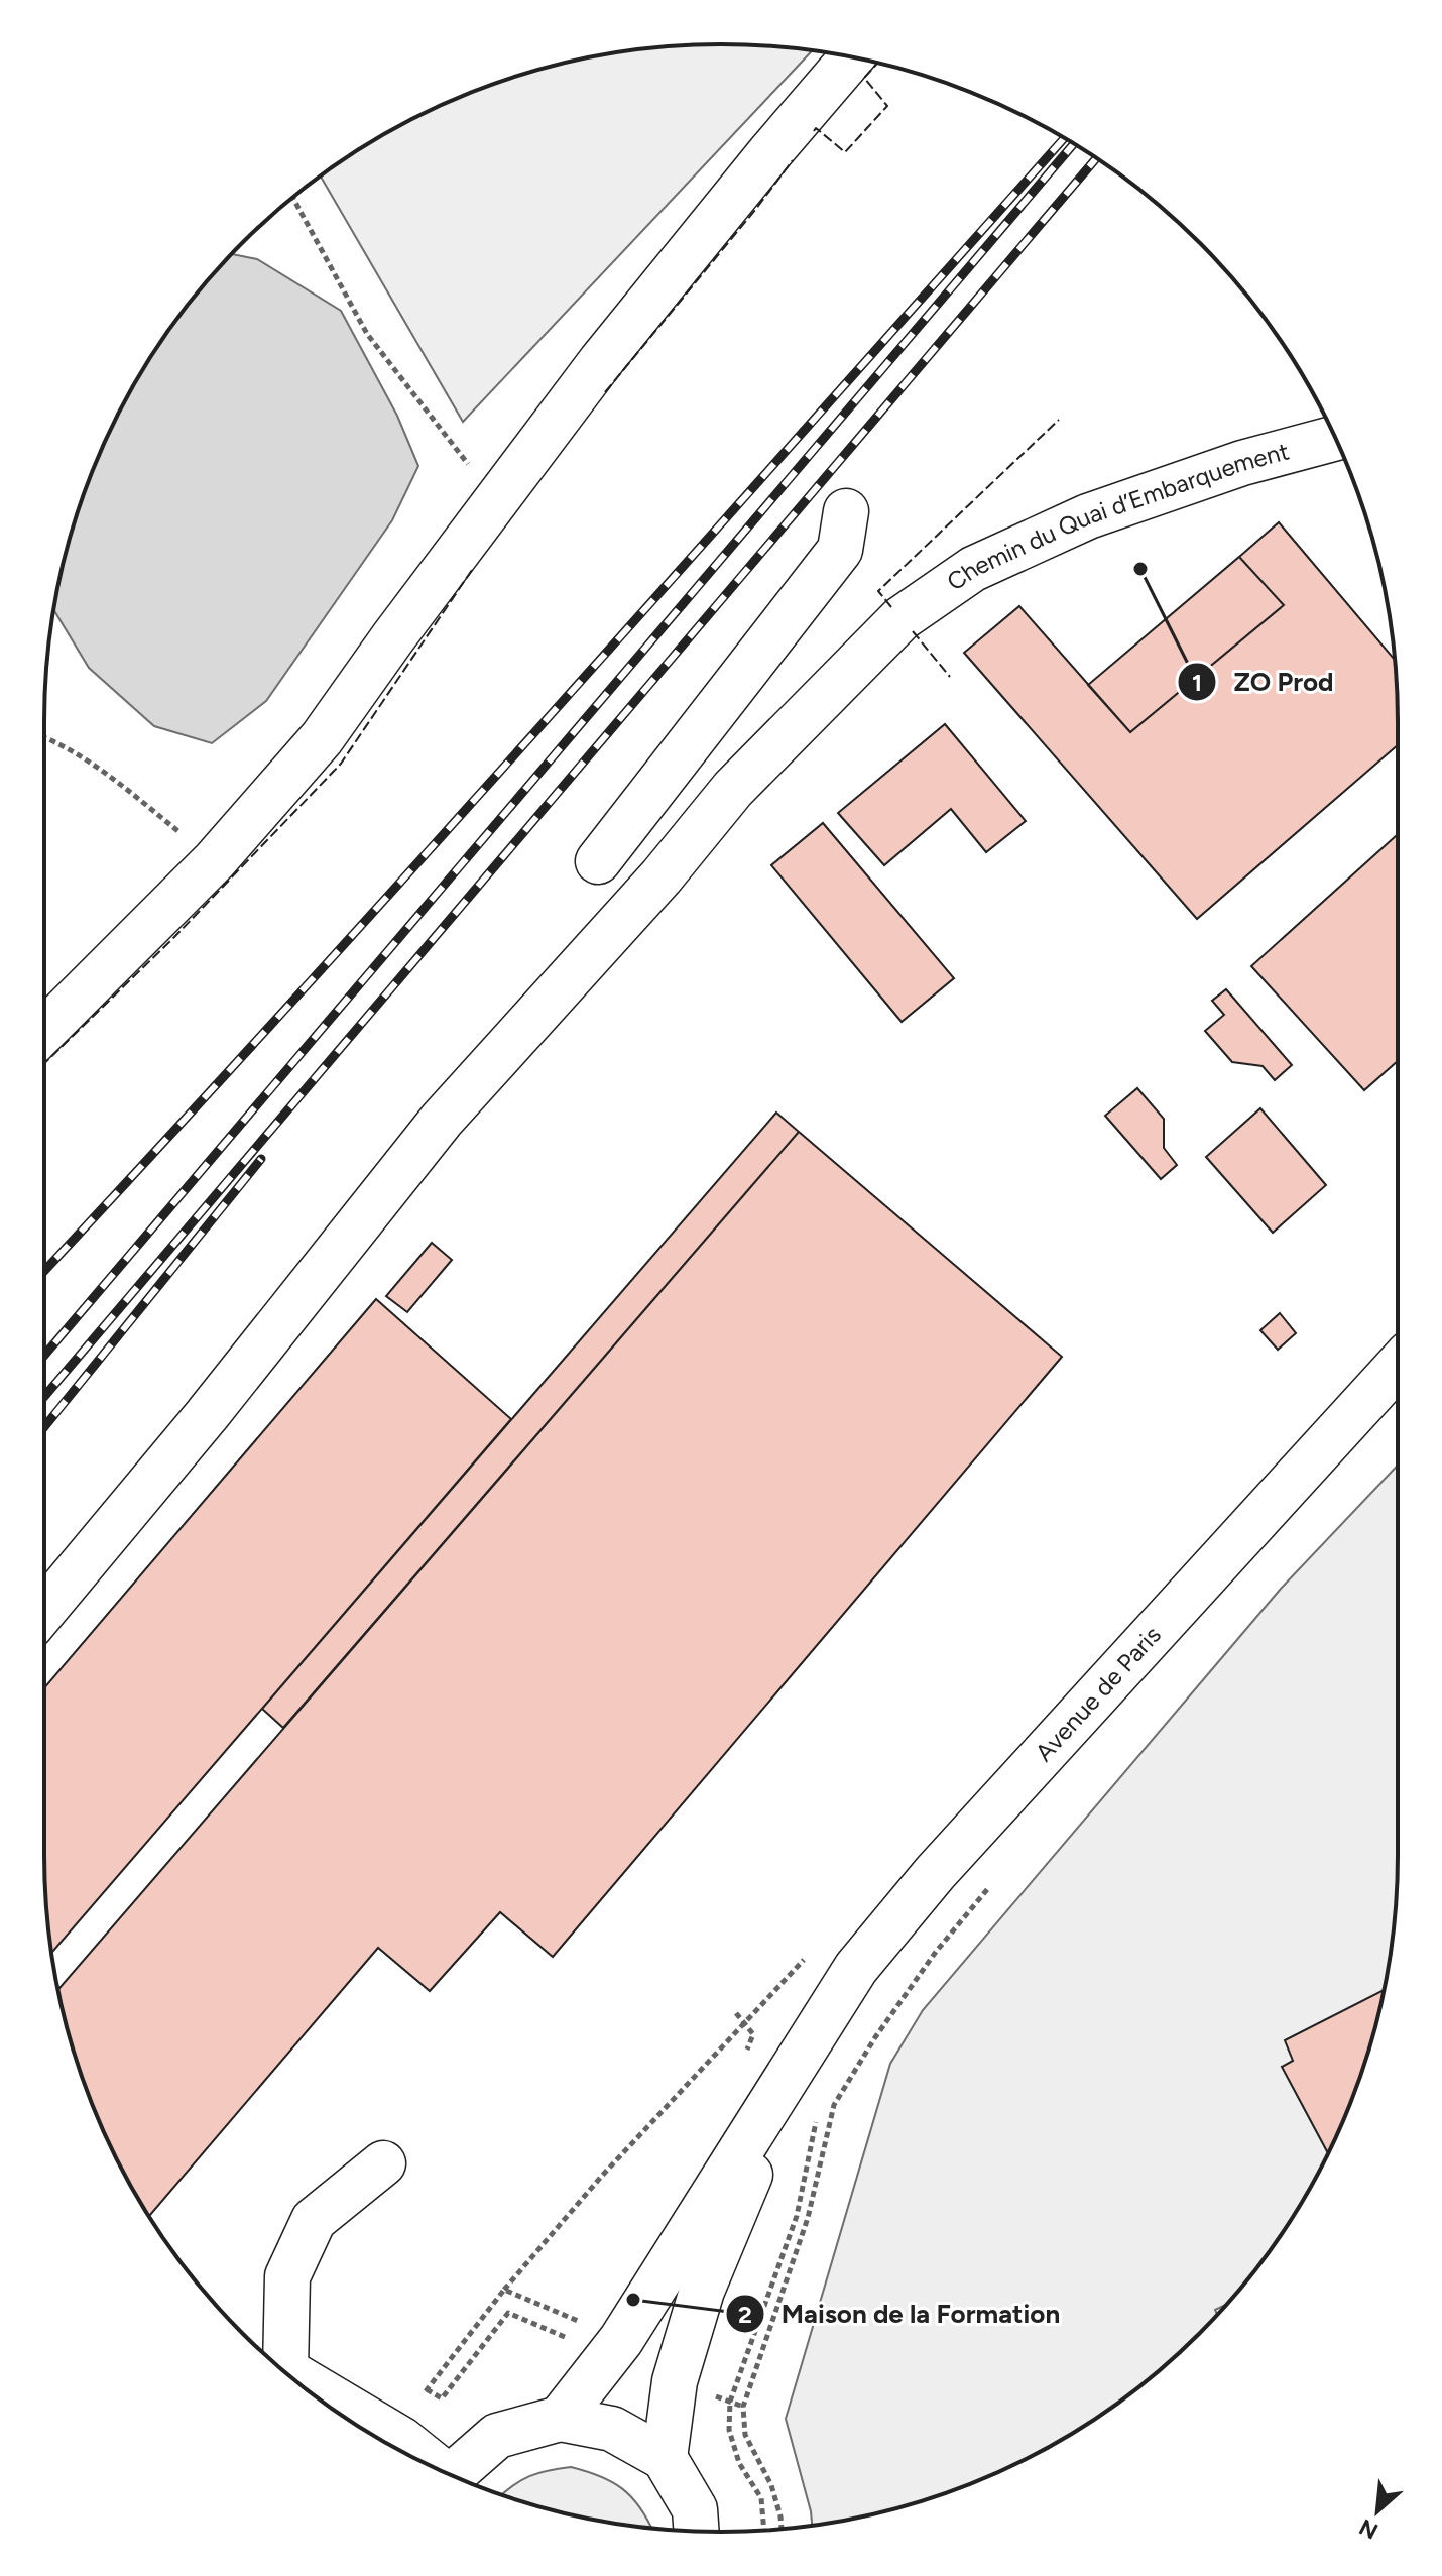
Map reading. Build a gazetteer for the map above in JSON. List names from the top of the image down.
{
  "streets": {
    "main road": ["Chemin du Quai d’Embarquement", "Avenue de Paris"]
  },
  "places": ["ZO Prod", "Maison de la Formation"],
  "north": "bottom left"
}
